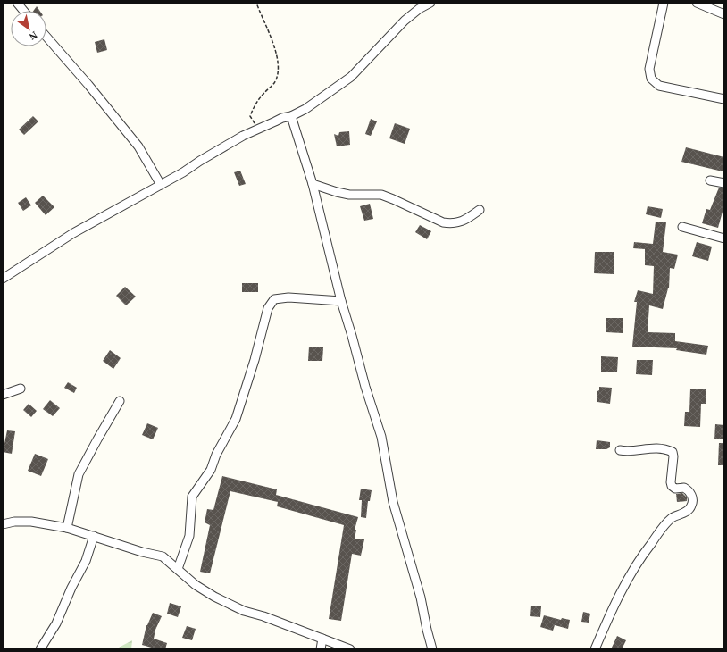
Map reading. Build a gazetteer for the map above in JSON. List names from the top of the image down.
{
  "north": "bottom right"
}
